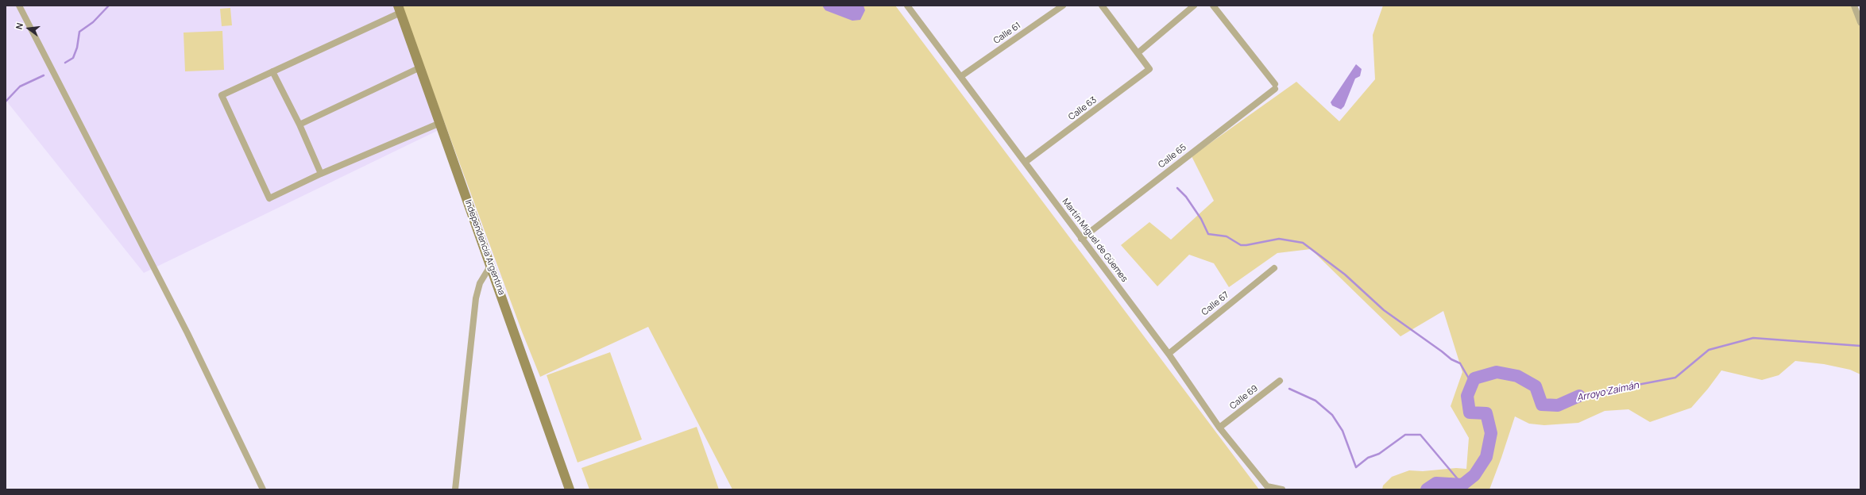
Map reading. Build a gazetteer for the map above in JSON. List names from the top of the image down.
{
  "streets": {
    "main road": ["Independencia Argentina"],
    "street": [
      "Calle 61",
      "Calle 63",
      "Calle 65",
      "Martín Miguel de Güemes",
      "Calle 67",
      "Calle 69"
    ]
  },
  "crossings": [
    ["Calle 61", "Martín Miguel de Güemes"],
    ["Calle 63", "Martín Miguel de Güemes"],
    ["Calle 65", "Martín Miguel de Güemes"],
    ["Martín Miguel de Güemes", "Calle 67"],
    ["Martín Miguel de Güemes", "Calle 69"]
  ],
  "water": ["Arroyo Zaimán"],
  "north": "left"
}
